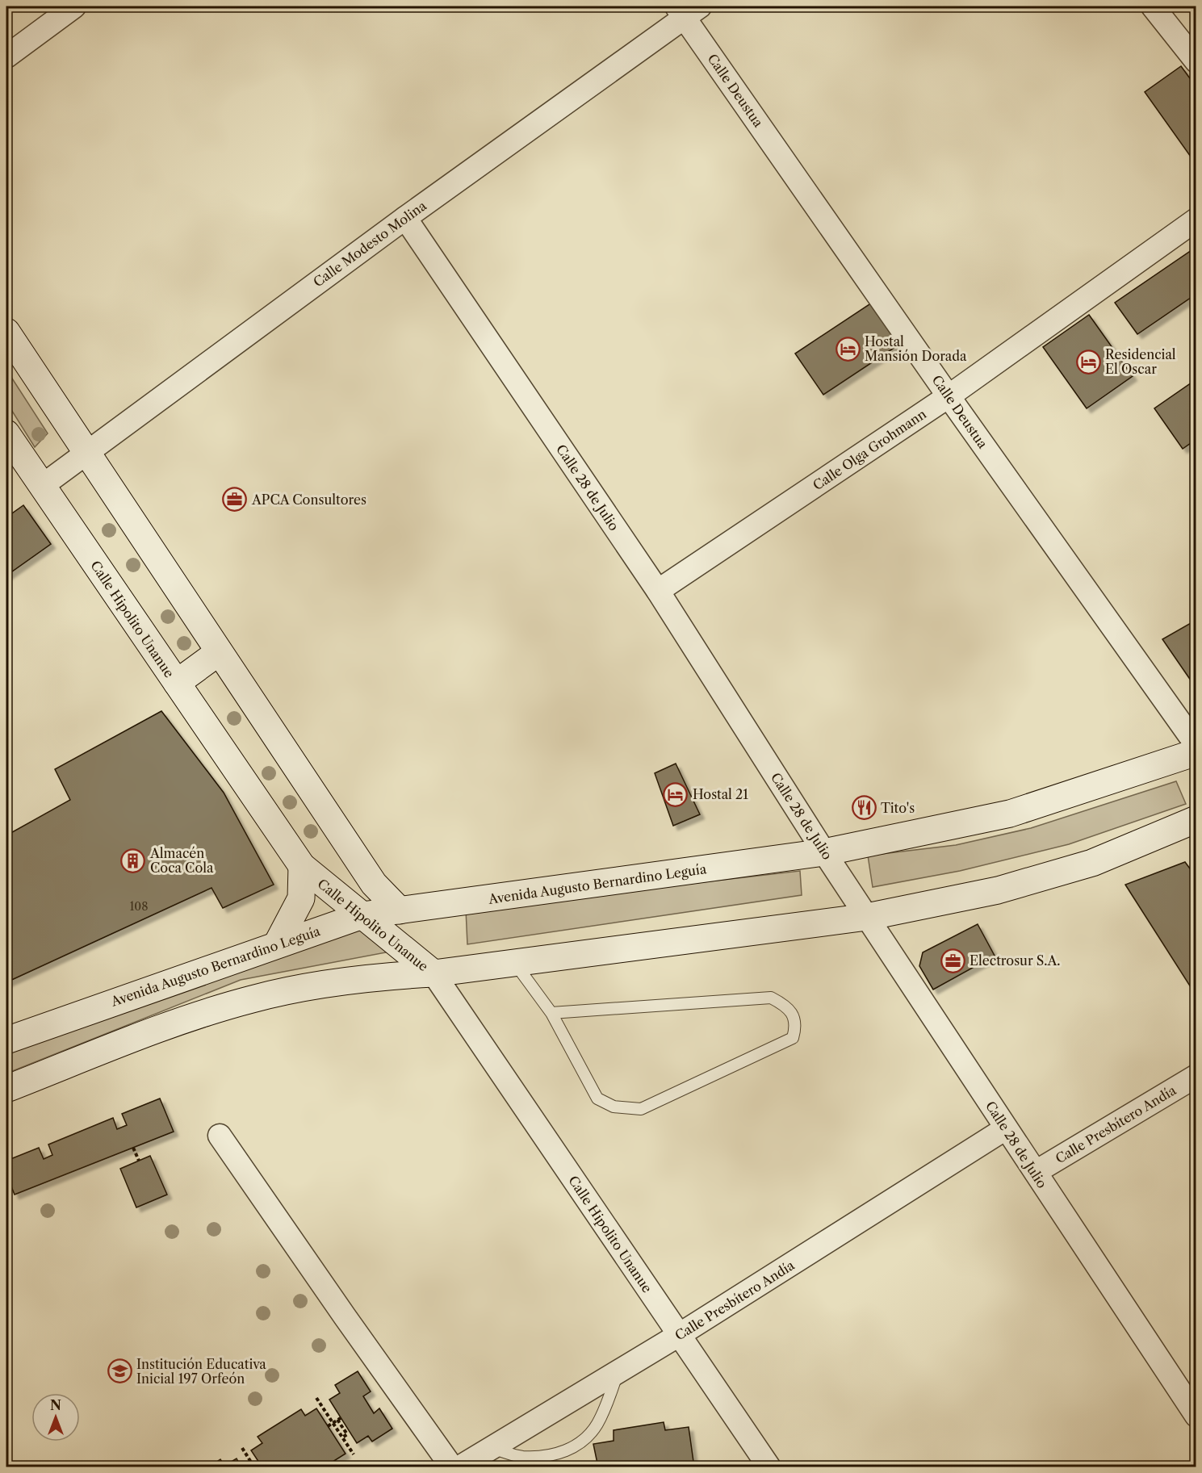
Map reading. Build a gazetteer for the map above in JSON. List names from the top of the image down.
{
  "streets": {
    "main road": ["Calle Hipolito Unanue", "Avenida Augusto Bernardino Leguía"],
    "street": [
      "Calle Deustua",
      "Calle Modesto Molina",
      "Calle Olga Grohmann",
      "Calle 28 de Julio",
      "Calle Presbítero Andía"
    ]
  },
  "crossings": [
    ["Calle Deustua", "Calle Modesto Molina"],
    ["Calle Deustua", "Calle Olga Grohmann"],
    ["Calle Modesto Molina", "Calle 28 de Julio"],
    ["Calle Modesto Molina", "Calle Hipolito Unanue"],
    ["Calle Olga Grohmann", "Calle 28 de Julio"],
    ["Calle 28 de Julio", "Avenida Augusto Bernardino Leguía"],
    ["Calle 28 de Julio", "Calle Presbítero Andía"],
    ["Calle Hipolito Unanue", "Avenida Augusto Bernardino Leguía"],
    ["Calle Hipolito Unanue", "Calle Presbítero Andía"]
  ],
  "places": {
    "hotel": ["Hostal Mansión Dorada", "Residencial El Oscar", "Hostal 21"],
    "office": ["APCA Consultores", "Electrosur S.A."],
    "restaurant": ["Tito's"],
    "building": ["Almacén Coca Cola"],
    "school or university": ["Institución Educativa Inicial 197 Orfeón"]
  },
  "house_numbers": ["108"],
  "north": "top"
}
